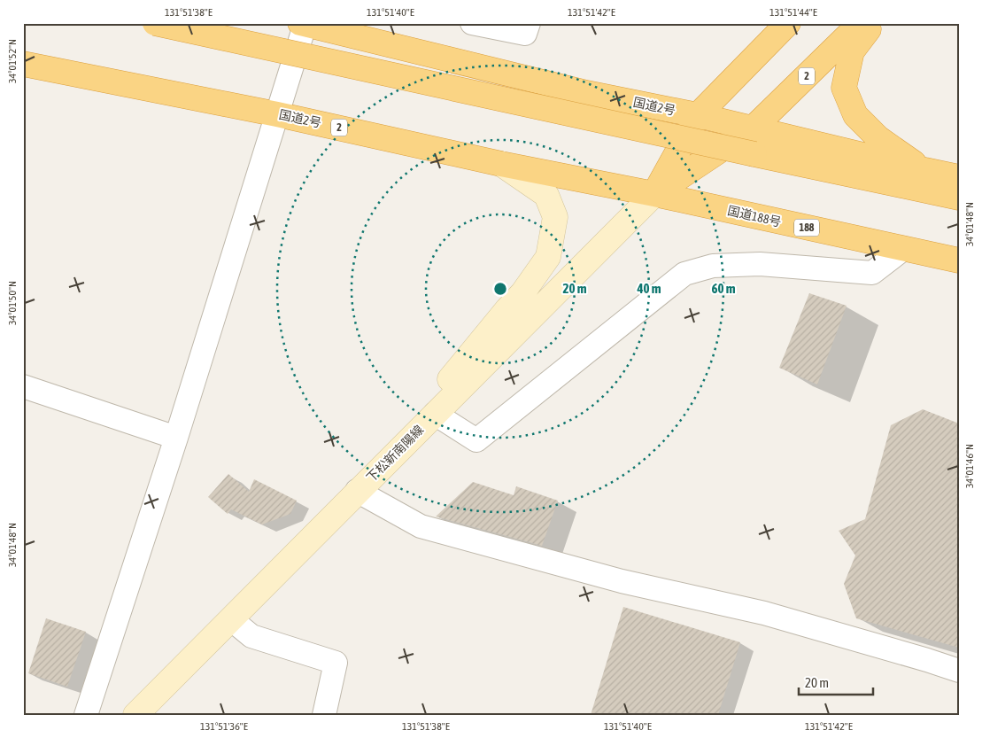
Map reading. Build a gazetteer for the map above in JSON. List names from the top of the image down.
{
  "streets": {
    "highway": [
      "2",
      "国道2号",
      "国道188号",
      "188"
    ],
    "main road": ["下松新南陽線"]
  },
  "crossings": [
    ["2", "国道2号"],
    ["2", "国道188号"],
    ["2", "下松新南陽線"],
    ["国道2号", "国道188号"],
    ["国道2号", "下松新南陽線"],
    ["国道188号", "下松新南陽線"]
  ],
  "scale_bar": "20 m",
  "coordinates": [
    "131°51'38\"E",
    "131°51'40\"E",
    "131°51'42\"E",
    "131°51'44\"E",
    "34°01'52\"N",
    "34°01'48\"N",
    "34°01'50\"N",
    "34°01'46\"N",
    "131°51'36\"E"
  ],
  "rings": ["20 m", "40 m", "60 m"]
}
